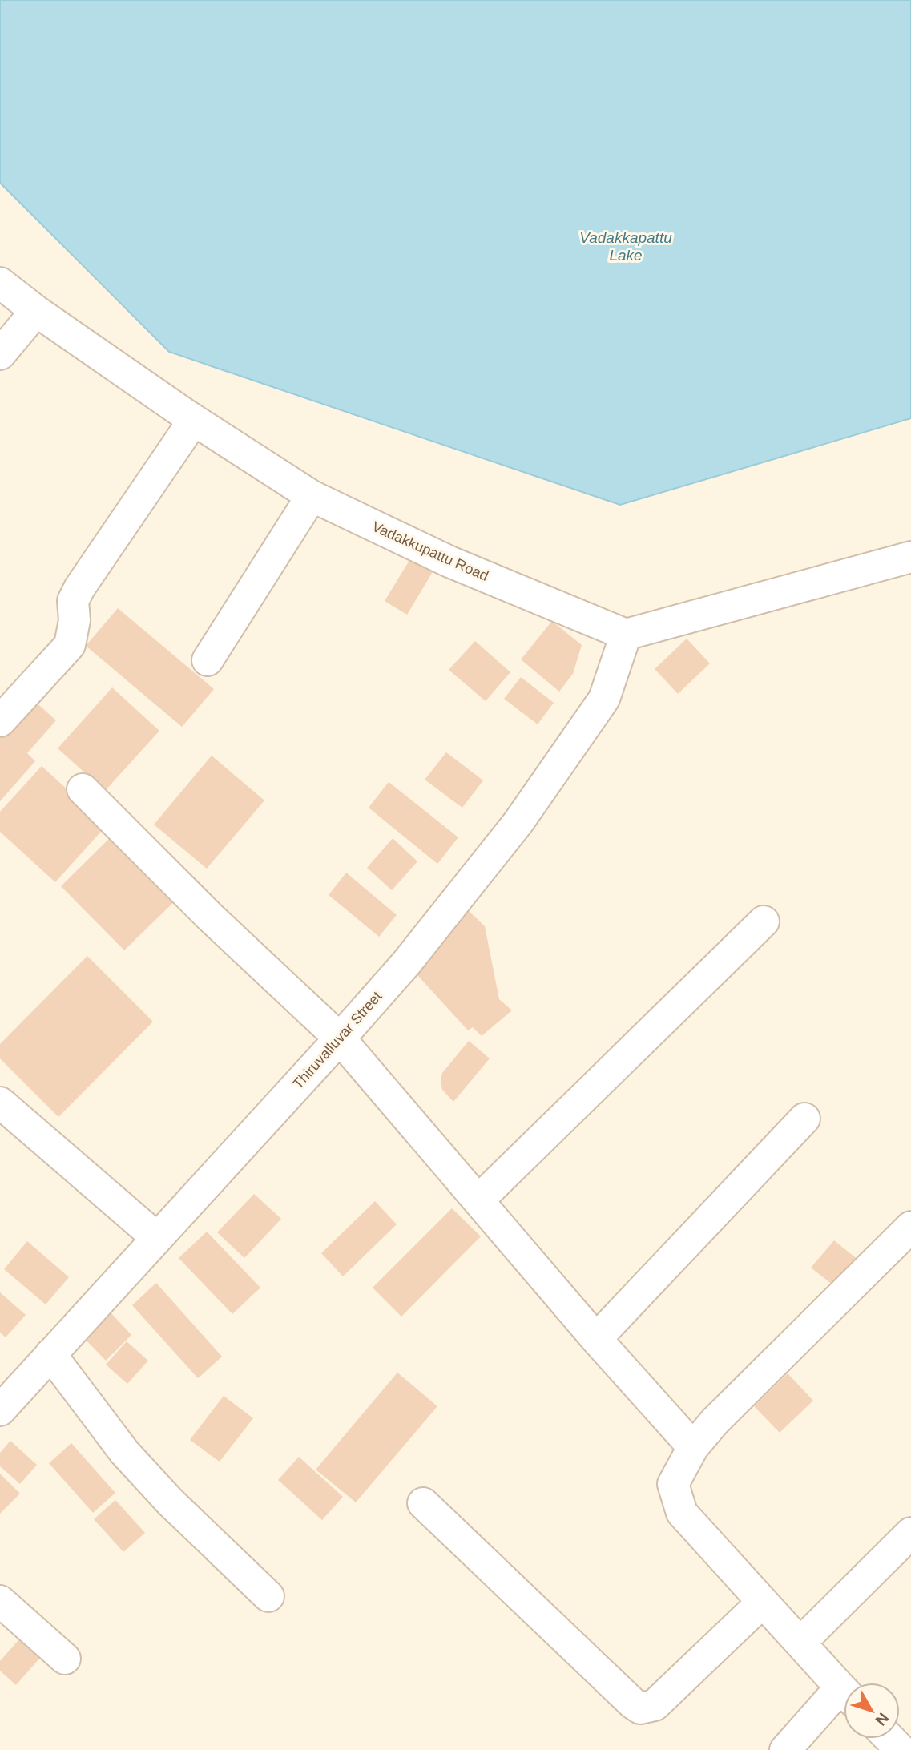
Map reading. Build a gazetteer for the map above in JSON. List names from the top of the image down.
{
  "streets": {
    "street": ["Vadakkupattu Road", "Thiruvalluvar Street"]
  },
  "crossings": [
    ["Vadakkupattu Road", "Thiruvalluvar Street"]
  ],
  "water": ["Vadakkapattu Lake"],
  "north": "bottom right"
}
